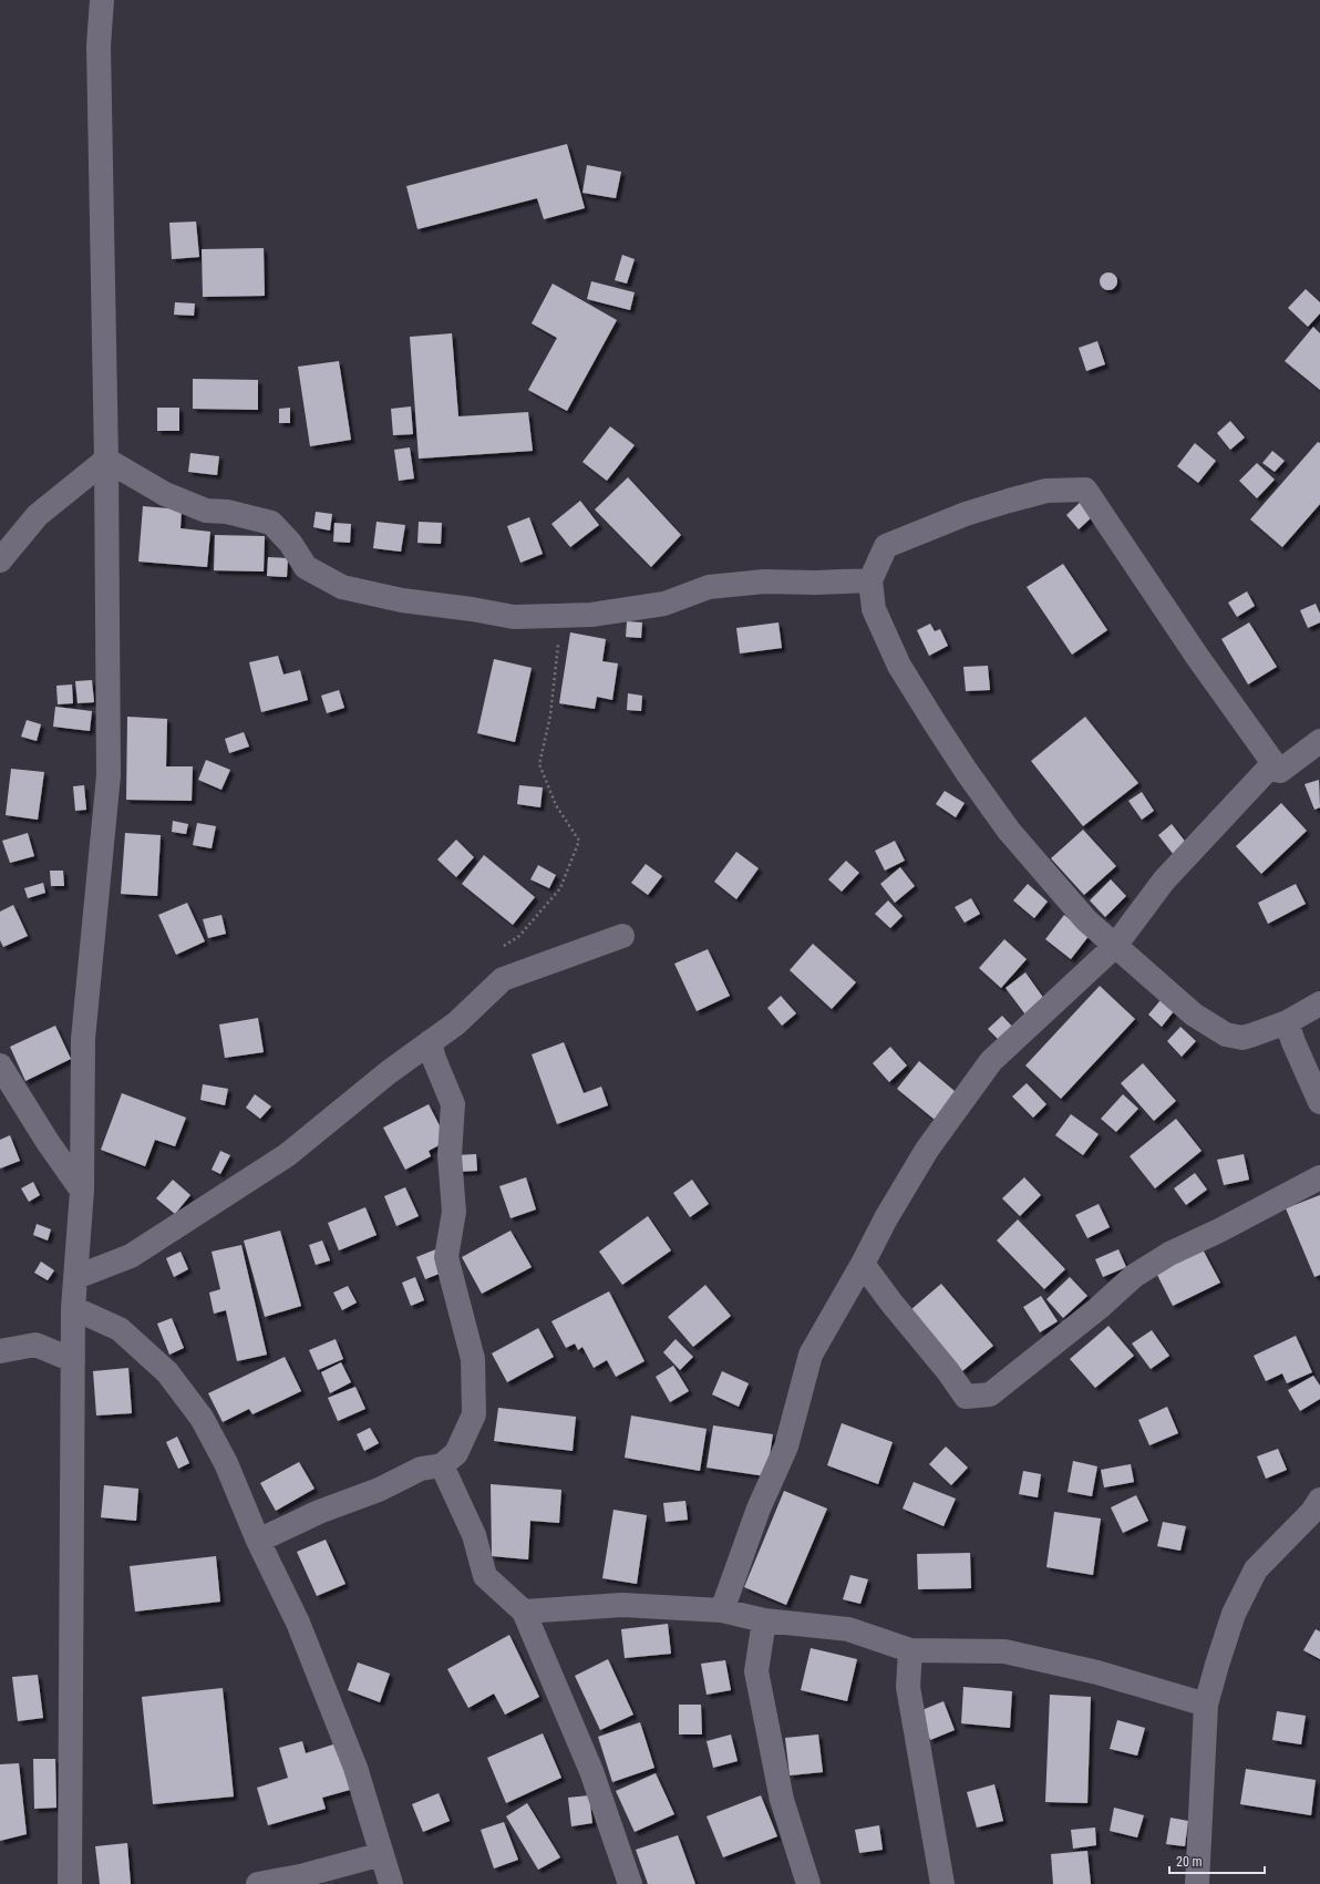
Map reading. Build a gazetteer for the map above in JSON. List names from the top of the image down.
{
  "scale_bar": "20 m"
}
